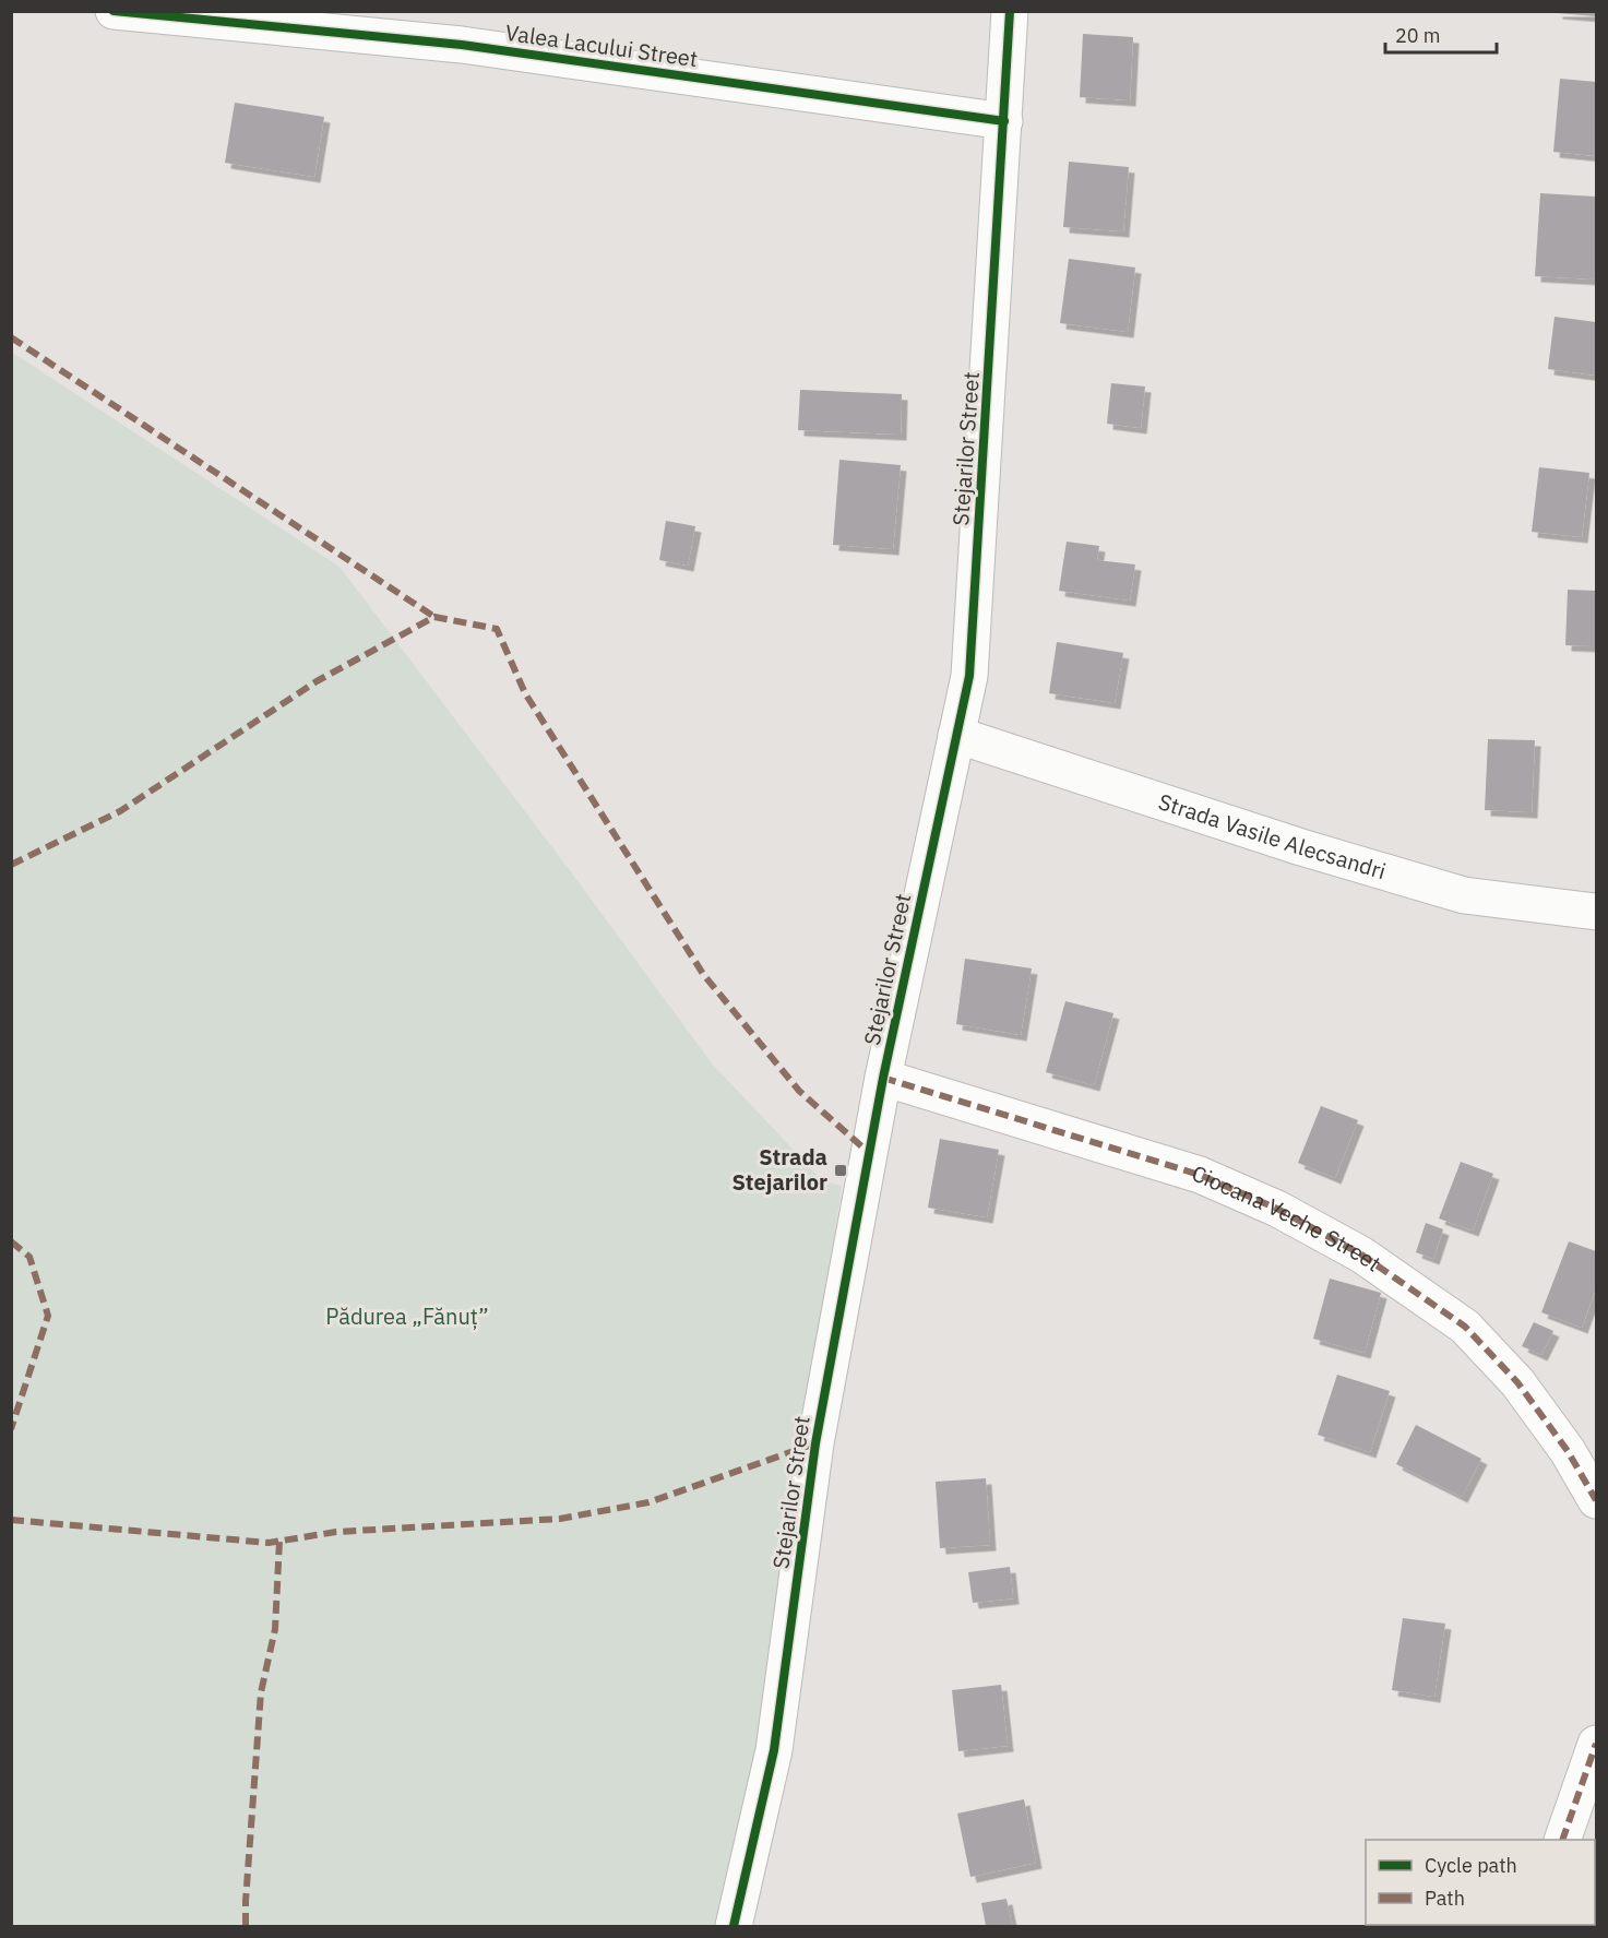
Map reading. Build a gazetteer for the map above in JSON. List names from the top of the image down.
{
  "streets": {
    "street": [
      "Valea Lacului Street",
      "Stejarilor Street",
      "Strada Vasile Alecsandri",
      "Ciocana Veche Street"
    ]
  },
  "crossings": [
    ["Valea Lacului Street", "Stejarilor Street"],
    ["Stejarilor Street", "Strada Vasile Alecsandri"],
    ["Stejarilor Street", "Ciocana Veche Street"]
  ],
  "parks": ["Pădurea „Fănuț”"],
  "places": {
    "transit": ["Strada Stejarilor"]
  },
  "legend": ["Cycle path", "Path"],
  "scale_bar": "20 m"
}
